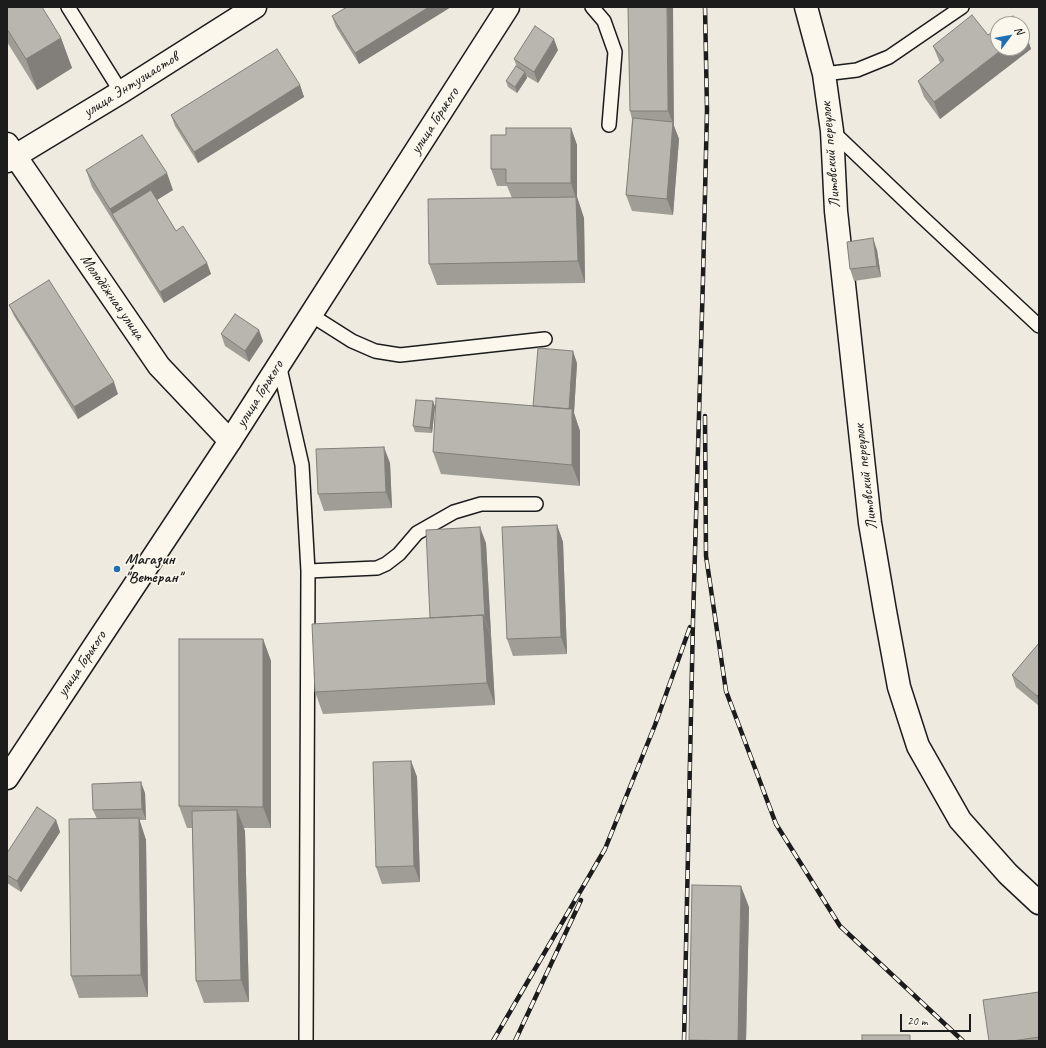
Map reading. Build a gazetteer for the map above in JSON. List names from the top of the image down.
{
  "streets": {
    "street": [
      "улица Энтузиастов",
      "улица Горького",
      "Литовский переулок",
      "Молодёжная улица"
    ]
  },
  "crossings": [
    ["улица Энтузиастов", "Молодёжная улица"],
    ["улица Горького", "Молодёжная улица"]
  ],
  "places": ["Магазин \"Ветеран\""],
  "scale_bar": "20 m",
  "north": "top right"
}
